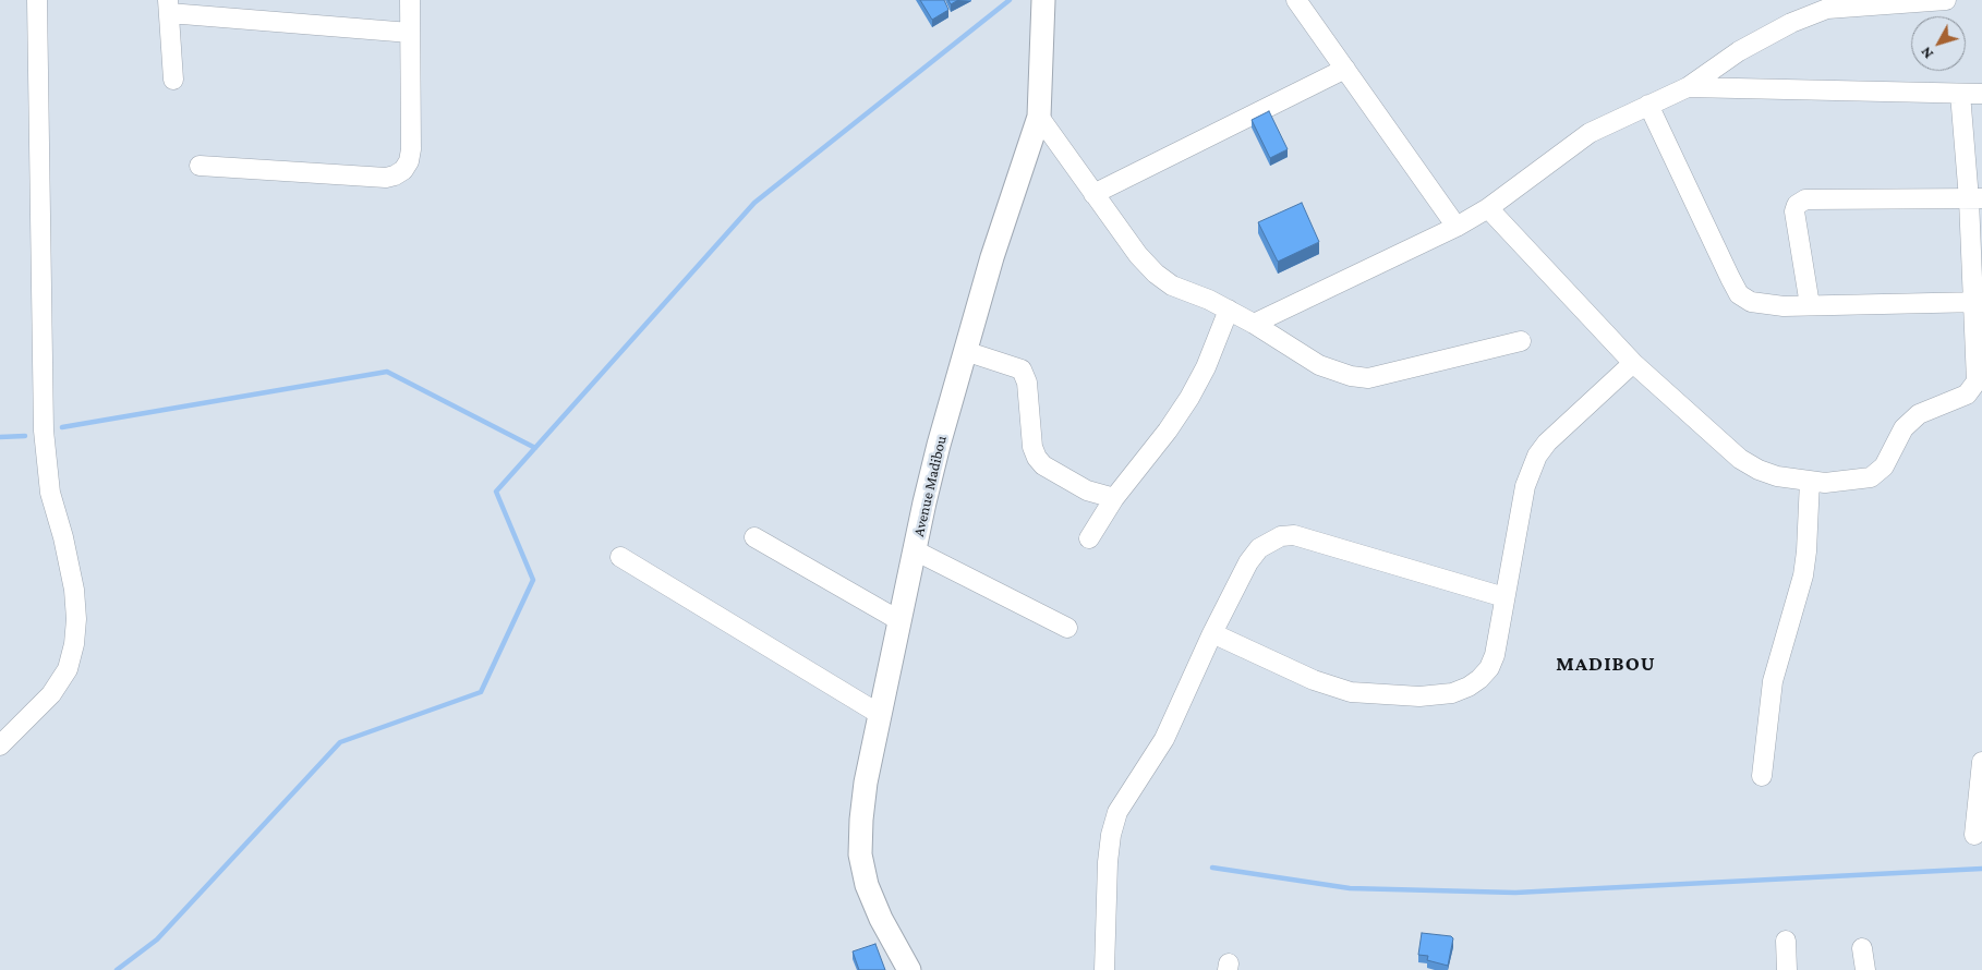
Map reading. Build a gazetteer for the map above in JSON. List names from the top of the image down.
{
  "streets": {
    "street": ["Avenue Madibou"]
  },
  "districts": ["MADIBOU"],
  "north": "bottom left"
}
